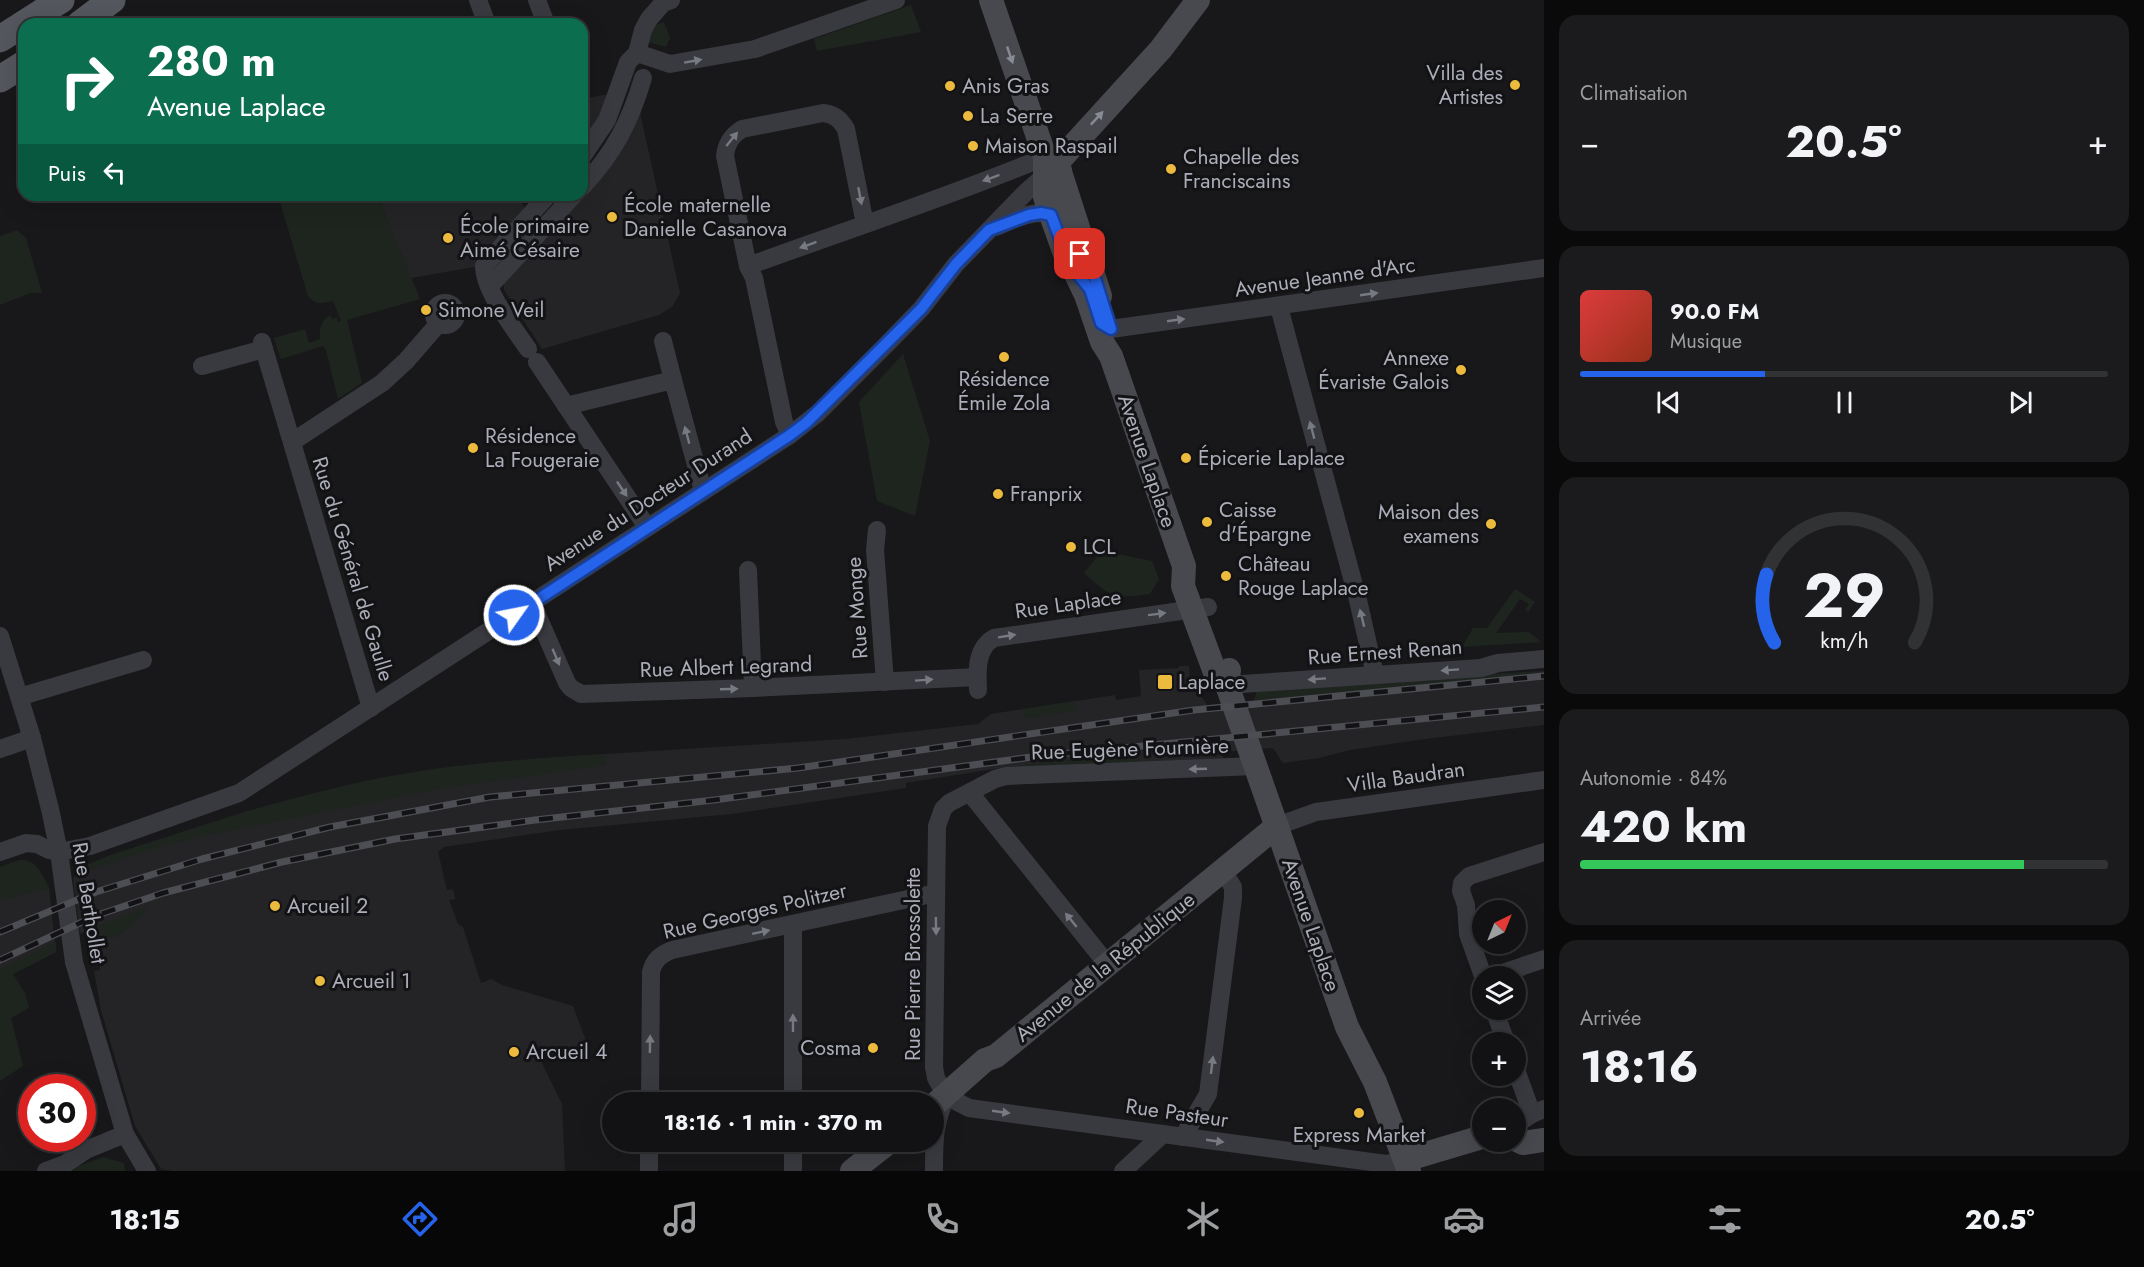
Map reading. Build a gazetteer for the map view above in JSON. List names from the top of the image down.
{
  "streets": {
    "main road": ["Avenue Laplace", "Avenue de la République"],
    "street": [
      "Avenue Jeanne d'Arc",
      "Avenue du Docteur Durand",
      "Rue du Général de Gaulle",
      "Rue Laplace",
      "Rue Monge",
      "Rue Ernest Renan",
      "Rue Albert Legrand",
      "Rue Eugène Fournière",
      "Villa Baudran",
      "Rue Berthollet",
      "Rue Georges Politzer",
      "Rue Pierre Brossolette",
      "Rue Pasteur"
    ]
  },
  "crossings": [
    ["Avenue Jeanne d'Arc", "Avenue Laplace"],
    ["Avenue Laplace", "Avenue du Docteur Durand"],
    ["Avenue Laplace", "Rue Laplace"],
    ["Avenue Laplace", "Rue Ernest Renan"],
    ["Avenue Laplace", "Rue Eugène Fournière"],
    ["Avenue Laplace", "Villa Baudran"],
    ["Avenue Laplace", "Avenue de la République"],
    ["Avenue Laplace", "Rue Pasteur"],
    ["Avenue du Docteur Durand", "Rue du Général de Gaulle"],
    ["Avenue du Docteur Durand", "Rue Albert Legrand"],
    ["Avenue du Docteur Durand", "Rue Berthollet"],
    ["Rue Laplace", "Rue Albert Legrand"],
    ["Rue Monge", "Rue Albert Legrand"],
    ["Rue Eugène Fournière", "Rue Pierre Brossolette"],
    ["Villa Baudran", "Avenue de la République"],
    ["Rue Georges Politzer", "Rue Pierre Brossolette"]
  ],
  "one_way": [
    "Avenue Jeanne d'Arc",
    "Rue Laplace",
    "Rue Ernest Renan",
    "Rue Albert Legrand",
    "Rue Eugène Fournière",
    "Rue Pasteur"
  ],
  "places": {
    "other": [
      "Villa des Artistes",
      "Anis Gras",
      "La Serre",
      "Maison Raspail",
      "Chapelle des Franciscains",
      "École maternelle Danielle Casanova",
      "École primaire Aimé Césaire",
      "Simone Veil",
      "Résidence Émile Zola",
      "Annexe Évariste Galois",
      "Résidence La Fougeraie",
      "Épicerie Laplace",
      "Franprix",
      "Caisse d'Épargne",
      "Maison des examens",
      "LCL",
      "Château Rouge Laplace",
      "Arcueil 2",
      "Arcueil 1",
      "Cosma",
      "Arcueil 4",
      "Express Market"
    ],
    "transit": ["Laplace"]
  },
  "north": "top right",
  "page": {
    "tile": [
      "Climatisation",
      ["Autonomie · 84%", "420 km"],
      ["Arrivée", "18:16"]
    ],
    "turn": ["280 m", "Avenue Laplace"],
    "heat": ["−", "20.5°", "+"],
    "then": "Puis",
    "song": ["90.0 FM", "Musique"],
    "map_buttons": ["+", "−"],
    "limit": "30",
    "trip": "18:16 · 1 min · 370 m",
    "tabs": ["18:15", "20.5°"],
    "gauge": ["29", "km/h"]
  }
}
